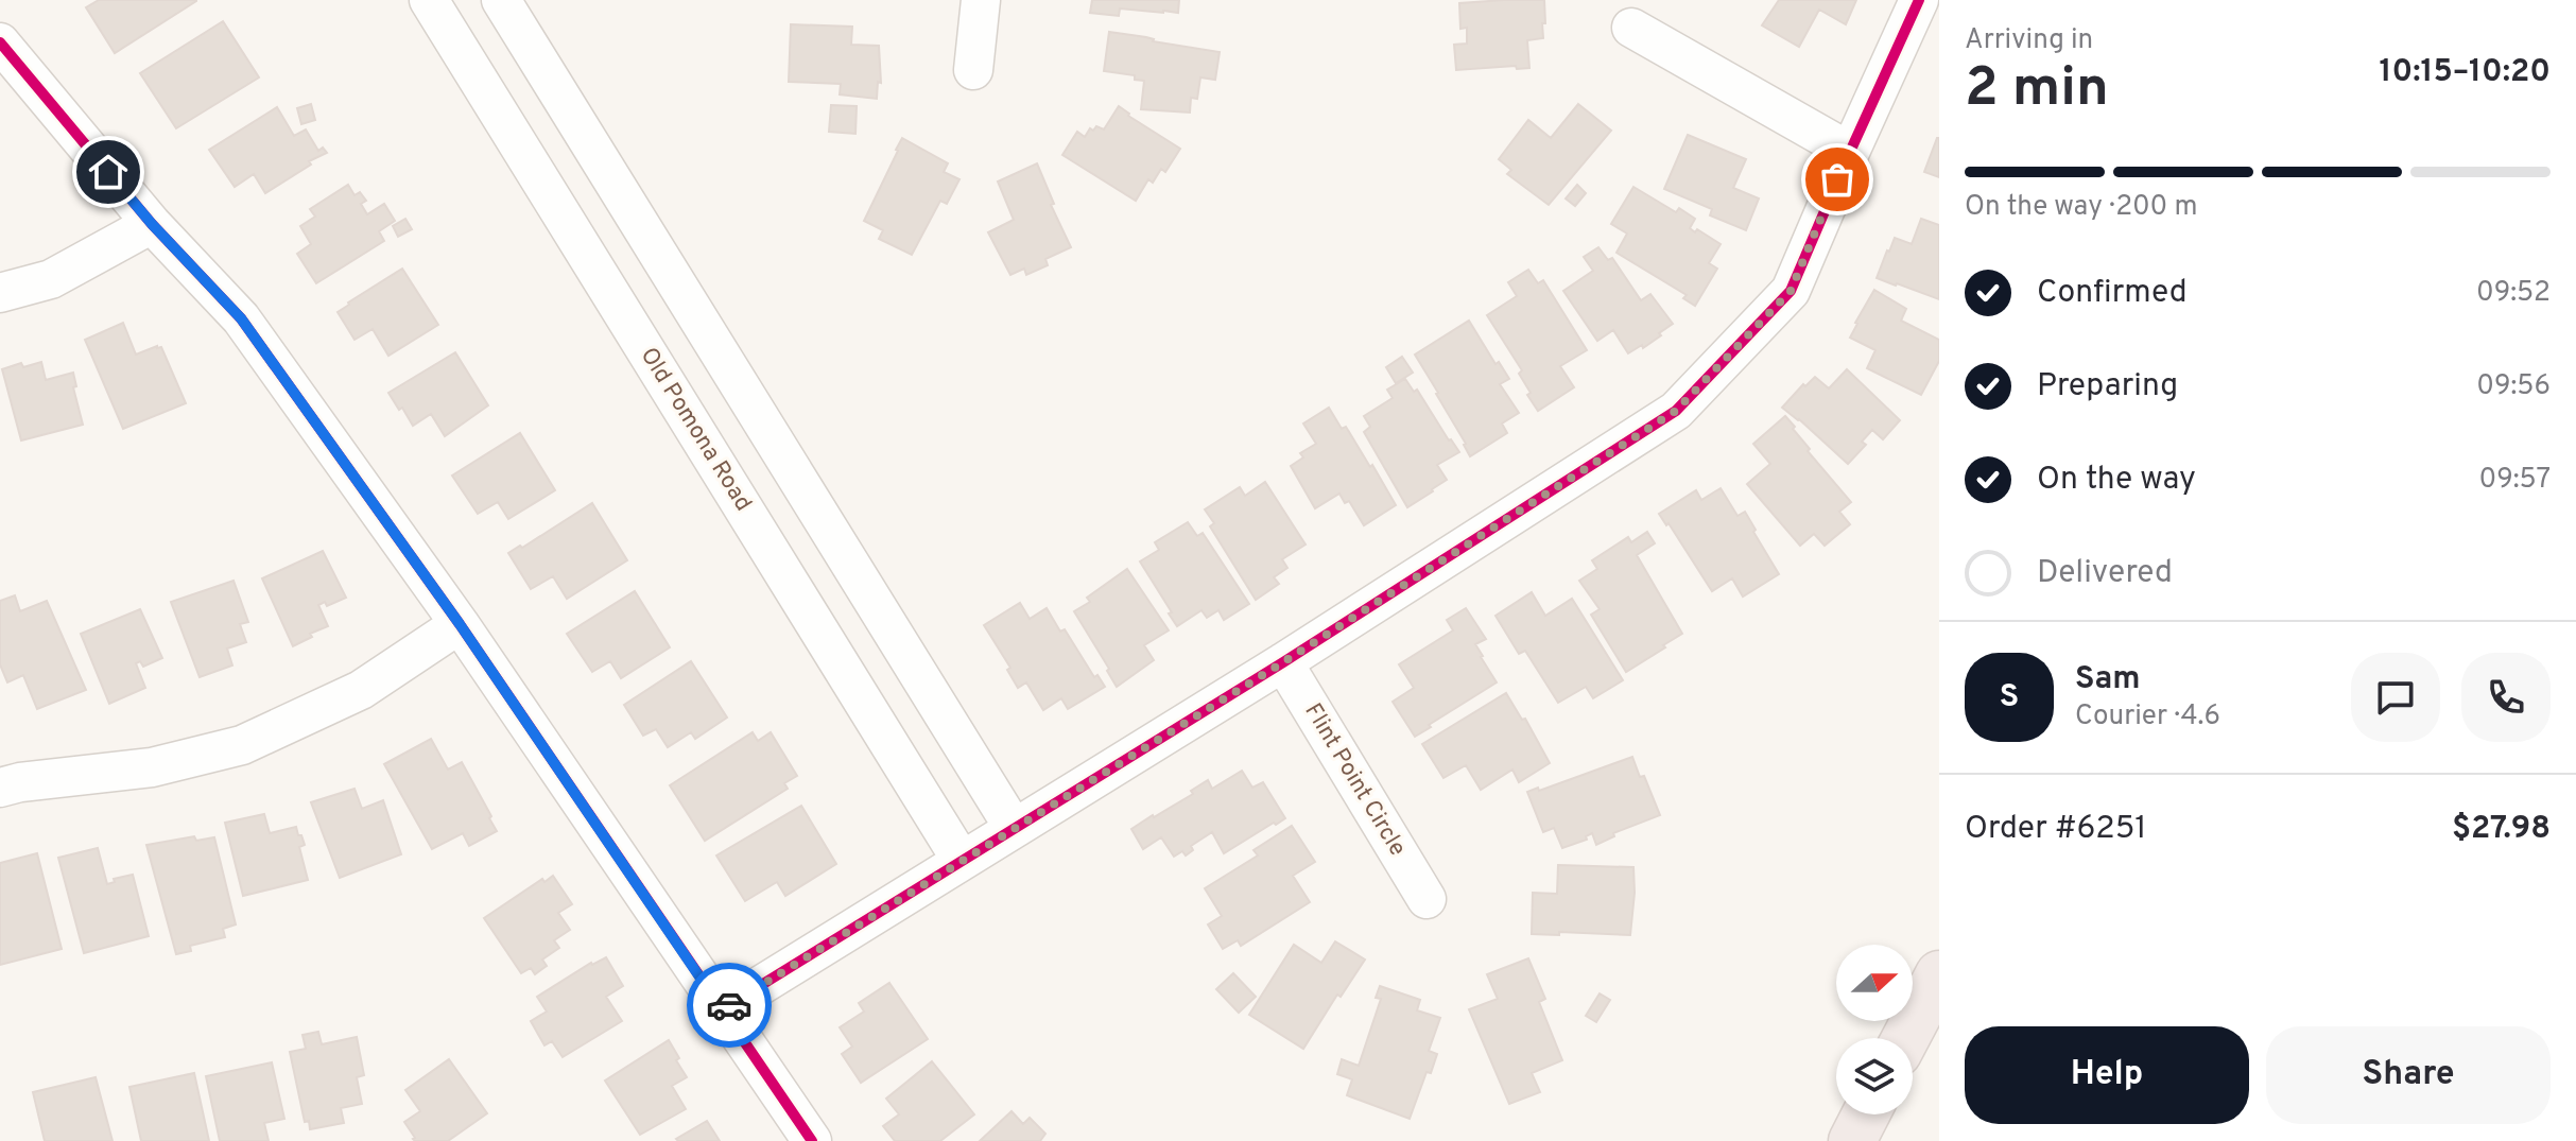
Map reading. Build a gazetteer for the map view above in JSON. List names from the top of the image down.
{
  "streets": {
    "street": ["Old Pomona Road", "Flint Point Circle"]
  },
  "north": "right",
  "page": {
    "heading": ["2 min", "Arriving in", "10:15–10:20"],
    "panel": [
      "Sam",
      "Courier · 4.6",
      "Order #6251",
      "$27.98"
    ],
    "bar": "On the way · 200 m",
    "list": [
      ["Confirmed", "09:52"],
      ["Preparing", "09:56"],
      ["On the way", "09:57"],
      "Delivered"
    ],
    "round": "S",
    "buttons": ["Help", "Share"]
  }
}
